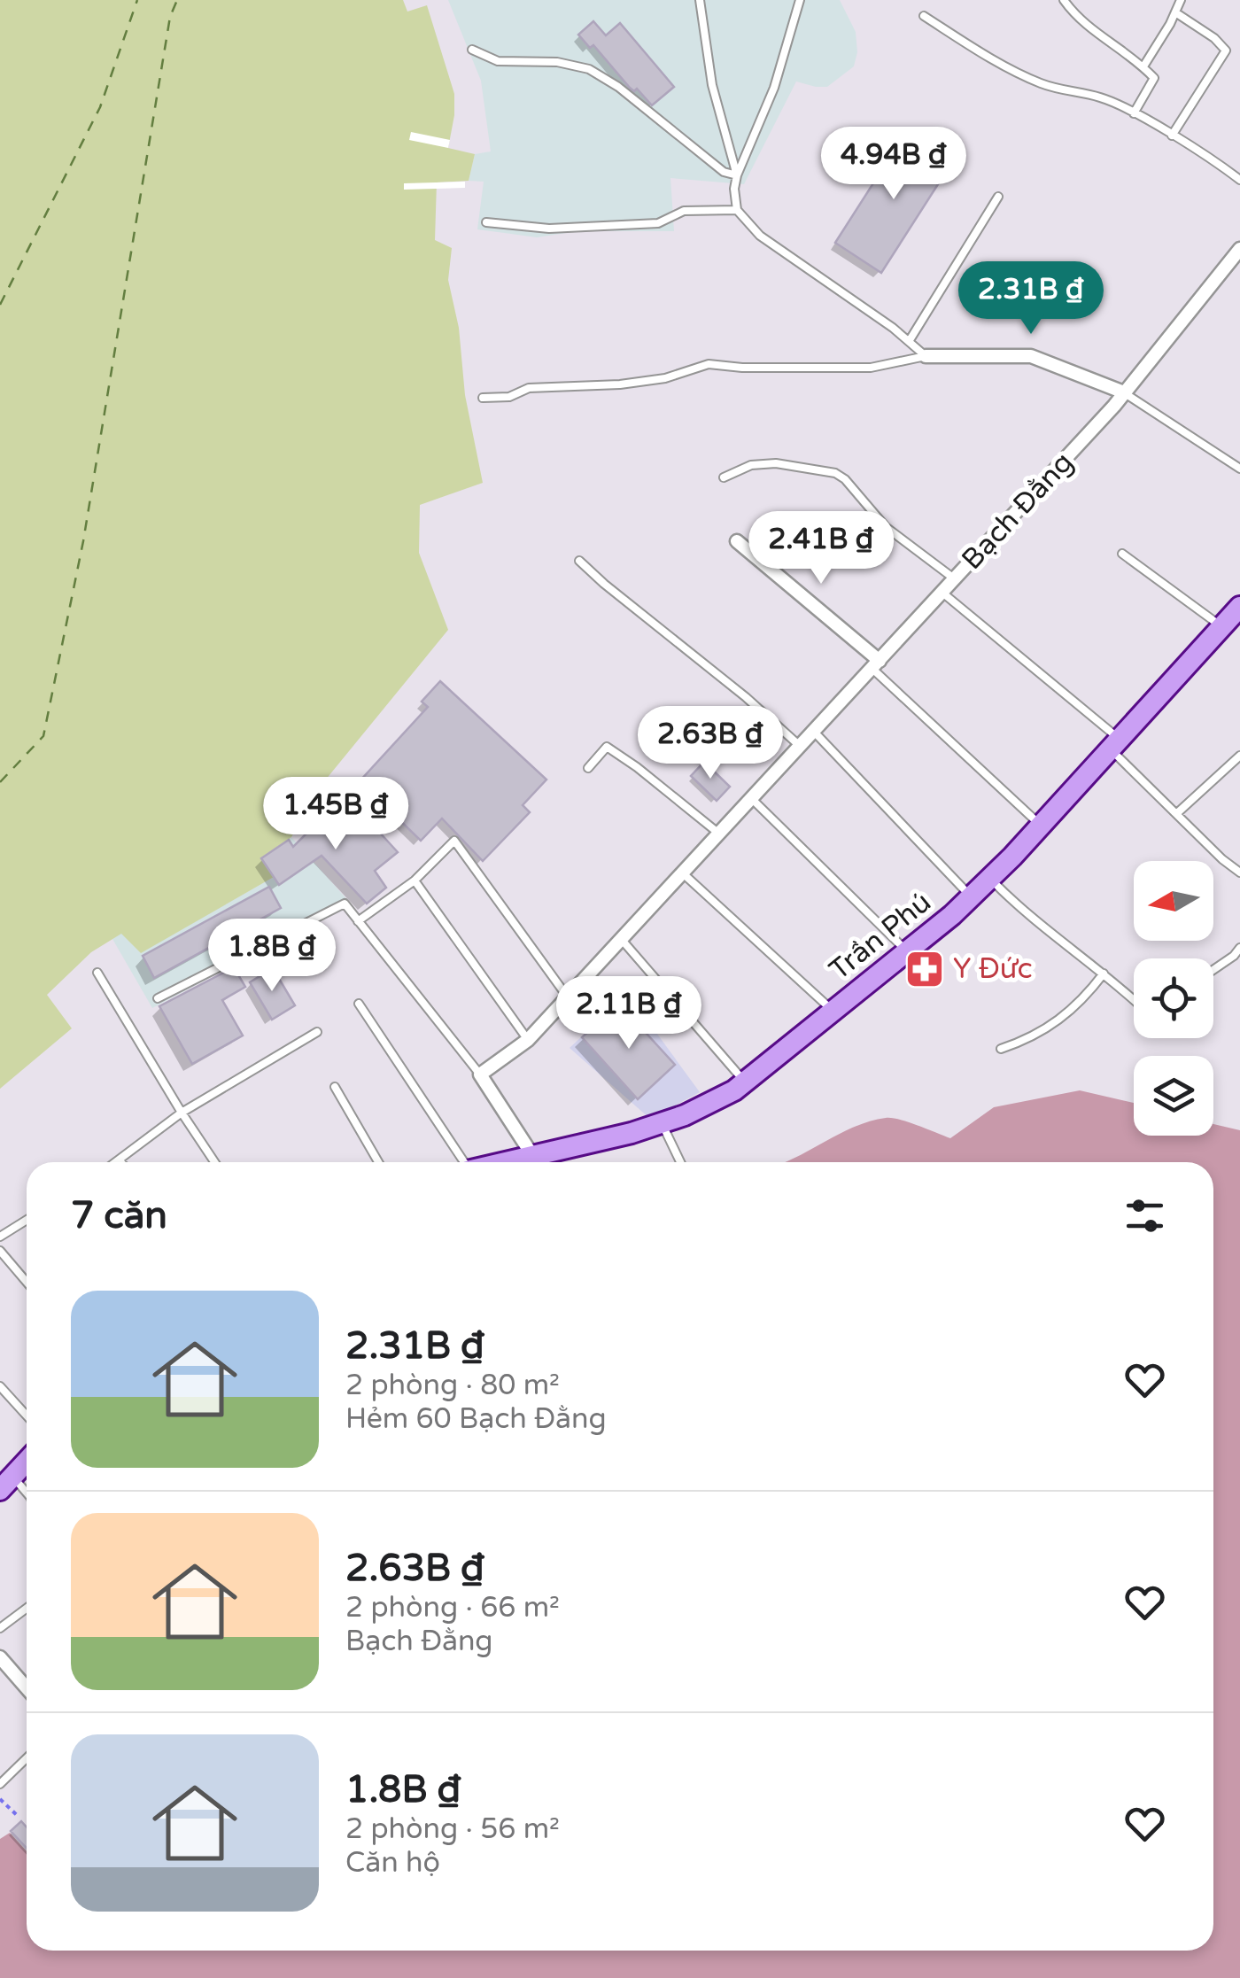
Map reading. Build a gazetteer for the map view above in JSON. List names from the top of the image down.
{
  "streets": {
    "main road": ["Trần Phú"],
    "street": ["Bạch Đằng"]
  },
  "places": {
    "pharmacy": ["Y Đức"]
  },
  "north": "left",
  "page": {
    "price": [
      "4.94B ₫",
      "2.31B ₫",
      "2.41B ₫",
      "2.63B ₫",
      "1.45B ₫",
      "1.8B ₫",
      "2.11B ₫"
    ],
    "heading": "7 căn",
    "list": [
      {
        "name": "2.31B ₫",
        "note": "2 phòng · 80 m² · Hẻm 60 Bạch Đằng"
      },
      {
        "name": "2.63B ₫",
        "note": "2 phòng · 66 m² · Bạch Đằng"
      },
      {
        "name": "1.8B ₫",
        "note": "2 phòng · 56 m² · Căn hộ"
      }
    ]
  }
}
